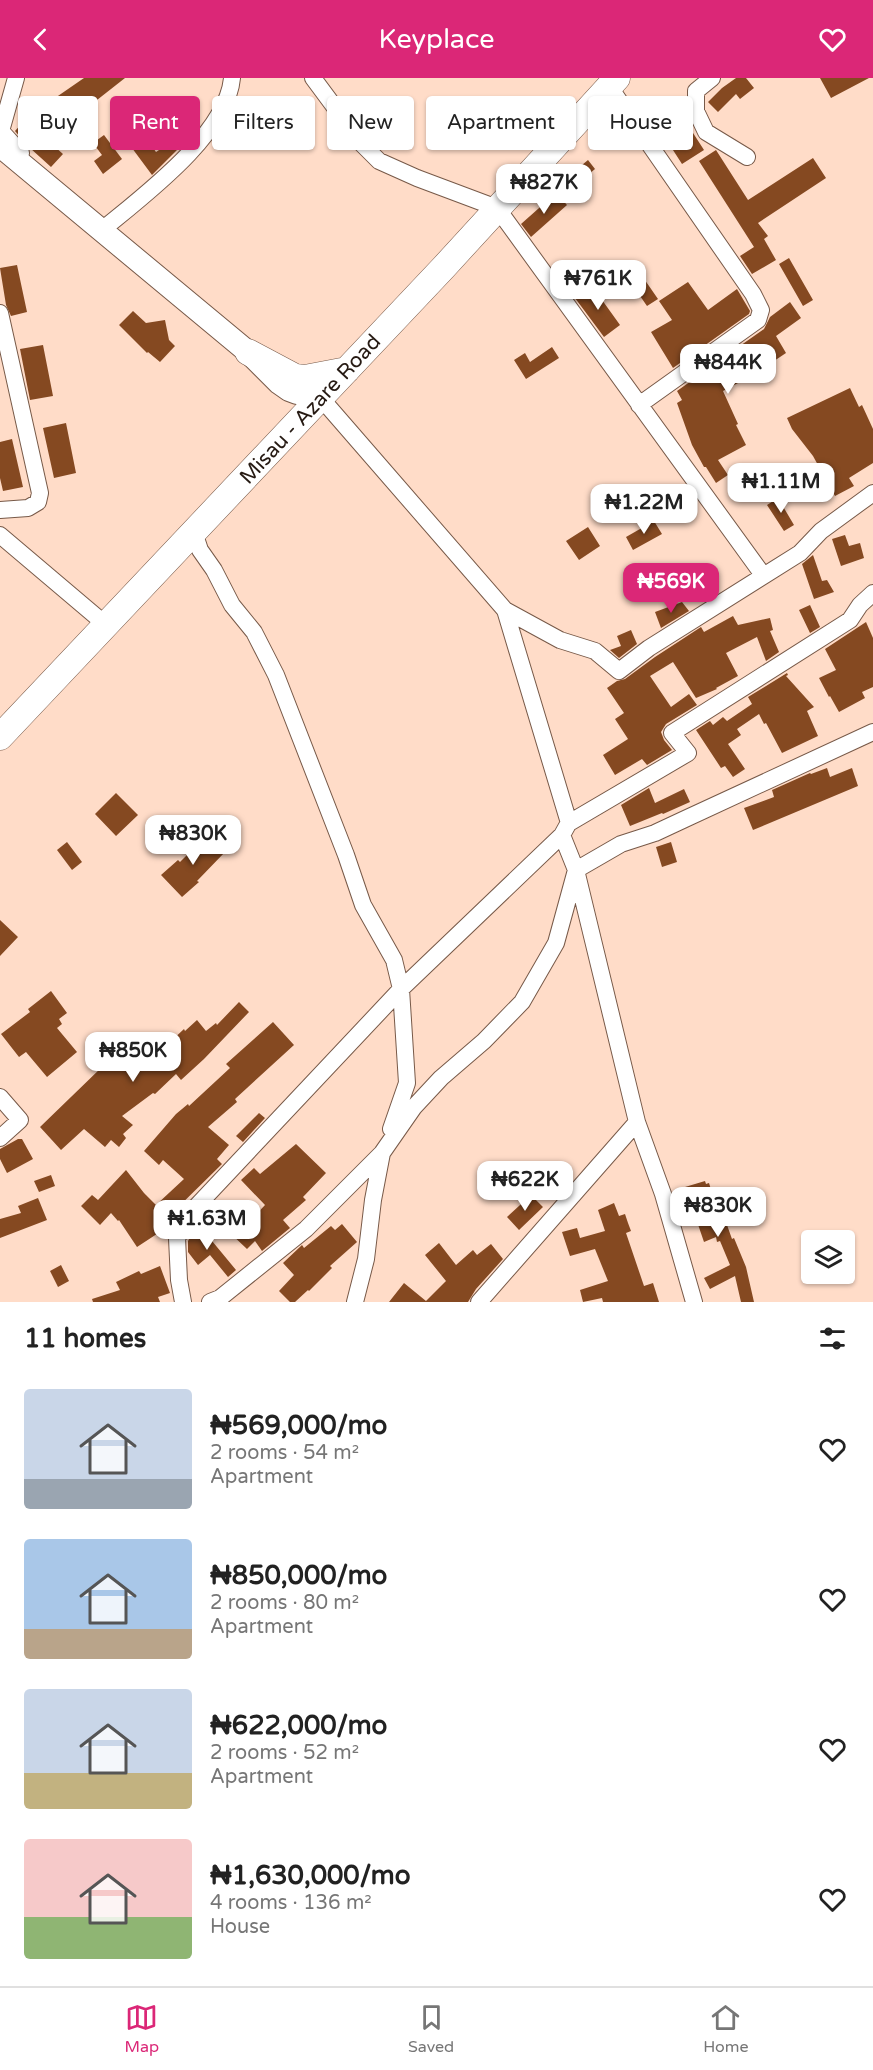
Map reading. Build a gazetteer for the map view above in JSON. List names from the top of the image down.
{
  "streets": {
    "main road": ["Misau - Azare Road"]
  },
  "page": {
    "header": "Keyplace",
    "chip": [
      "Buy",
      "Rent",
      "Filters",
      "New",
      "Apartment",
      "House"
    ],
    "price": [
      "₦827K",
      "₦761K",
      "₦844K",
      "₦1.11M",
      "₦1.22M",
      "₦569K",
      "₦830K",
      "₦850K",
      "₦622K",
      "₦830K",
      "₦1.63M"
    ],
    "heading": "11 homes",
    "list": [
      {
        "name": "₦569,000/mo",
        "note": "2 rooms · 54 m² · Apartment"
      },
      {
        "name": "₦850,000/mo",
        "note": "2 rooms · 80 m² · Apartment"
      },
      {
        "name": "₦622,000/mo",
        "note": "2 rooms · 52 m² · Apartment"
      },
      {
        "name": "₦1,630,000/mo",
        "note": "4 rooms · 136 m² · House"
      }
    ],
    "tabs": ["Map", "Saved", "Home"]
  }
}
